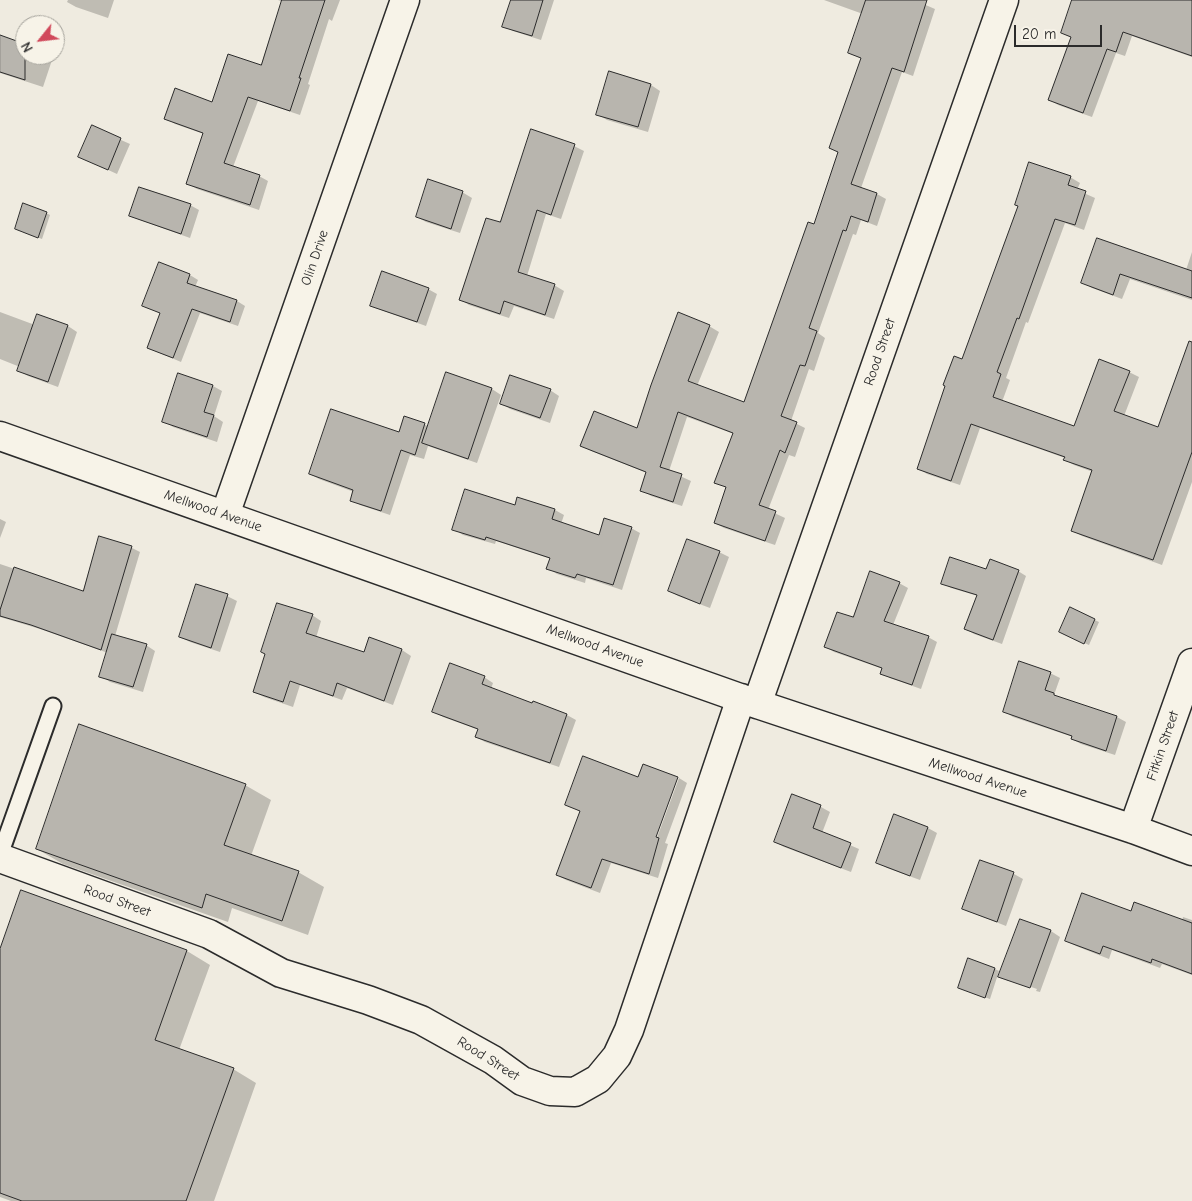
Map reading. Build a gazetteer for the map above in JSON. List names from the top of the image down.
{
  "streets": {
    "street": [
      "Olin Drive",
      "Rood Street",
      "Mellwood Avenue",
      "Fitkin Street"
    ]
  },
  "crossings": [
    ["Olin Drive", "Mellwood Avenue"],
    ["Rood Street", "Mellwood Avenue"],
    ["Mellwood Avenue", "Fitkin Street"]
  ],
  "scale_bar": "20 m",
  "north": "bottom left"
}
